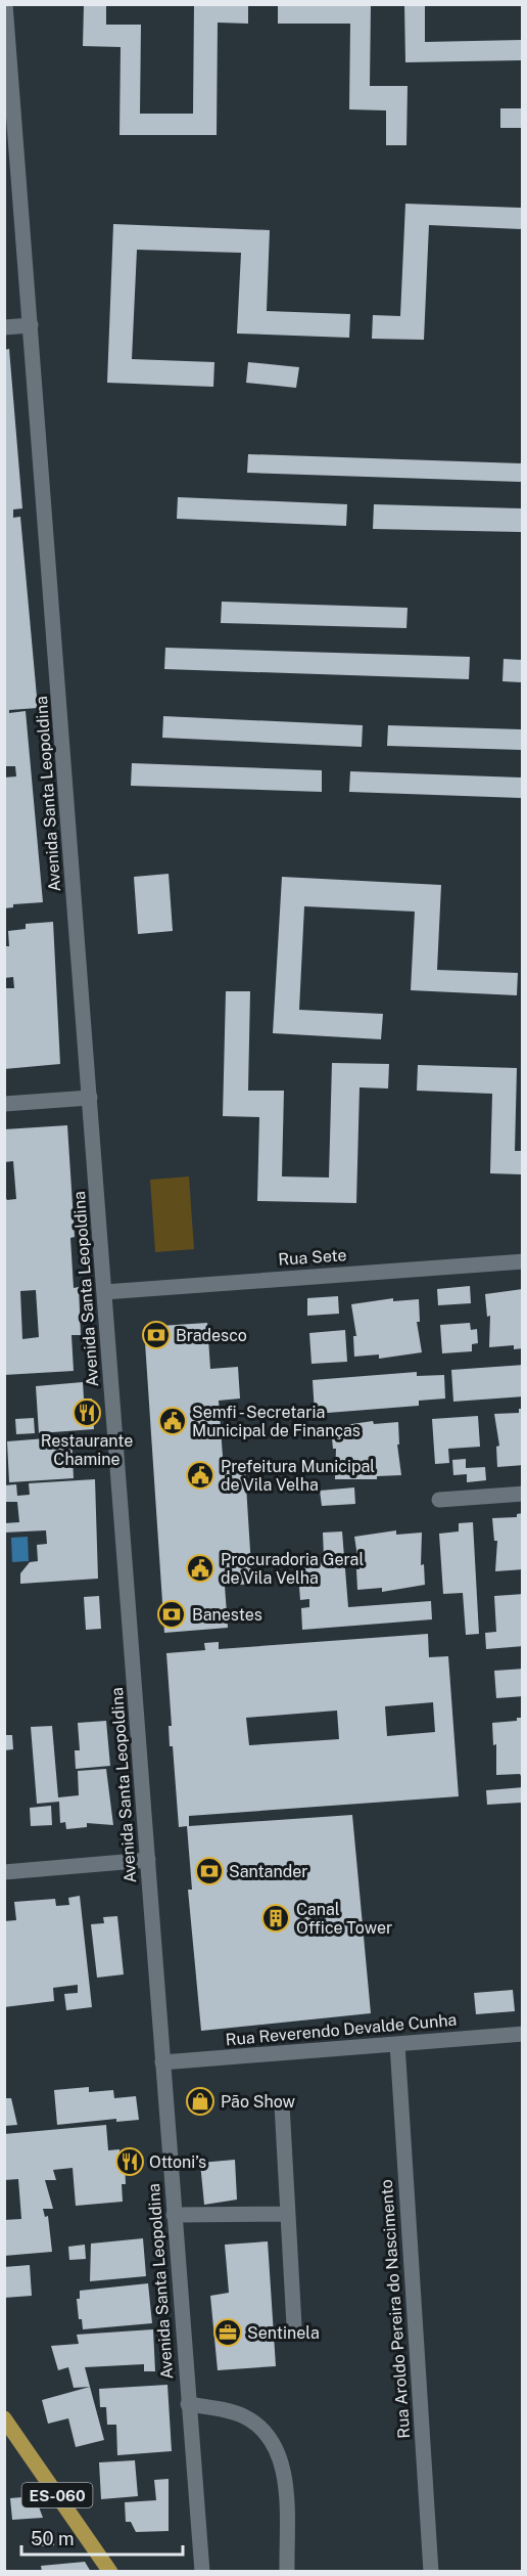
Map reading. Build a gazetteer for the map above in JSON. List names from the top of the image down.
{
  "streets": {
    "main road": ["ES-060"],
    "street": [
      "Avenida Santa Leopoldina",
      "Rua Sete",
      "Rua Reverendo Devalde Cunha",
      "Rua Aroldo Pereira do Nascimento"
    ]
  },
  "crossings": [
    ["Avenida Santa Leopoldina", "Rua Sete"],
    ["Avenida Santa Leopoldina", "Rua Reverendo Devalde Cunha"],
    ["Rua Reverendo Devalde Cunha", "Rua Aroldo Pereira do Nascimento"]
  ],
  "places": {
    "bank": ["Bradesco", "Banestes", "Santander"],
    "restaurant": ["Restaurante Chamine", "Ottoni’s"],
    "public building": ["Semfi - Secretaria Municipal de Finanças", "Prefeitura Municipal de Vila Velha", "Procuradoria Geral de Vila Velha"],
    "building": ["Canal Office Tower"],
    "shop": ["Pão Show"],
    "office": ["Sentinela"]
  },
  "scale_bar": "50 m"
}
